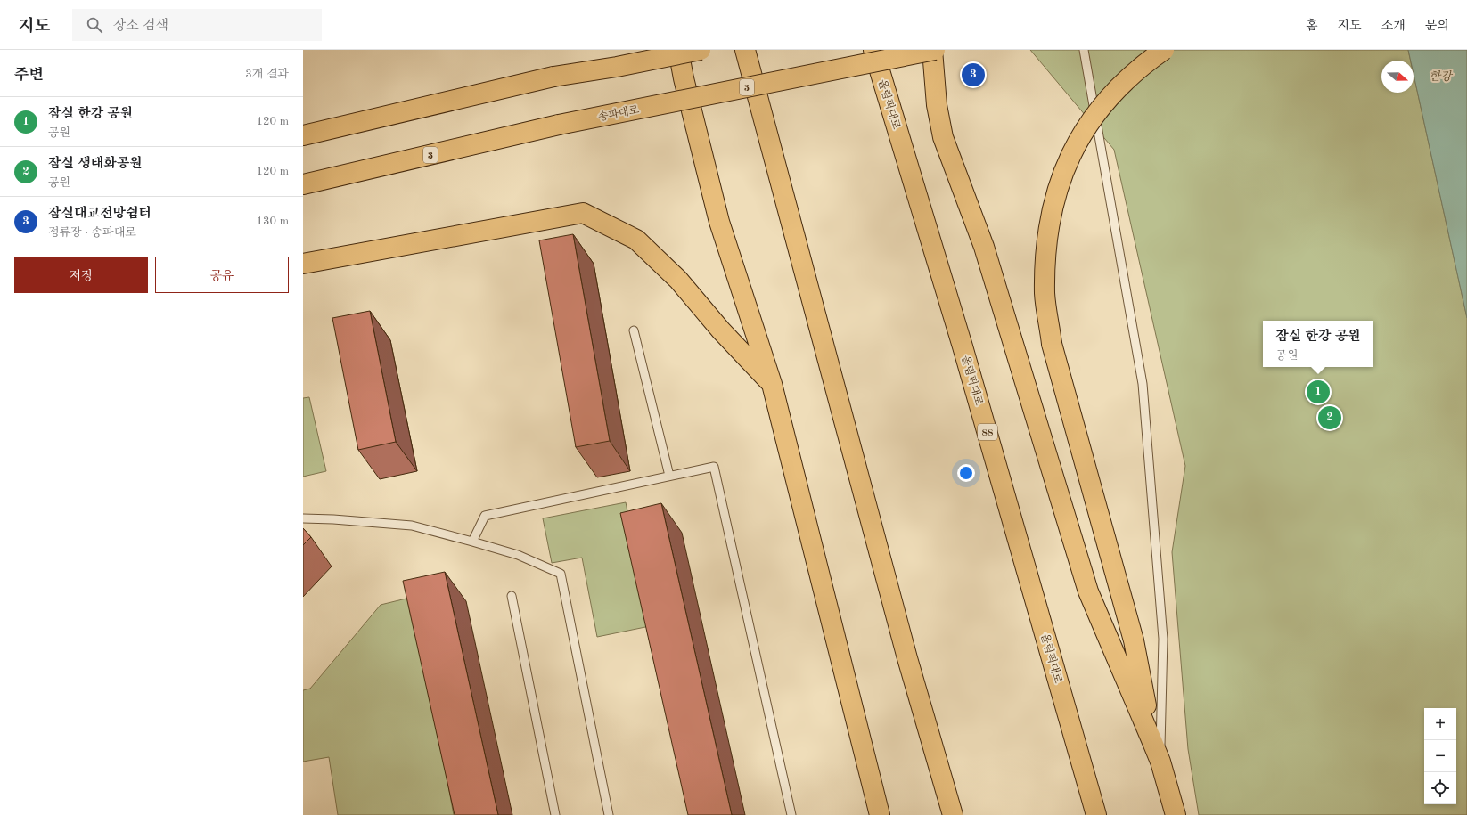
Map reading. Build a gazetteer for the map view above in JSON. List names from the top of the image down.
{
  "streets": {
    "main road": [
      "3",
      "올림픽대로",
      "송파대로",
      "88"
    ]
  },
  "water": ["한강"],
  "north": "right",
  "page": {
    "header": "지도",
    "search": "장소 검색",
    "nav": [
      "홈",
      "지도",
      "소개",
      "문의"
    ],
    "heading": ["주변", "3개 결과"],
    "pins": ["3", "1", "2"],
    "list": [
      {
        "mark": "1",
        "name": "잠실 한강 공원",
        "note": "공원",
        "value": "120 m"
      },
      {
        "mark": "2",
        "name": "잠실 생태화공원",
        "note": "공원",
        "value": "120 m"
      },
      {
        "mark": "3",
        "name": "잠실대교전망쉼터",
        "note": "정류장 · 송파대로",
        "value": "130 m"
      }
    ],
    "buttons": ["저장", "공유"],
    "popup": ["잠실 한강 공원", "공원"],
    "map_buttons": ["+", "−"]
  }
}
